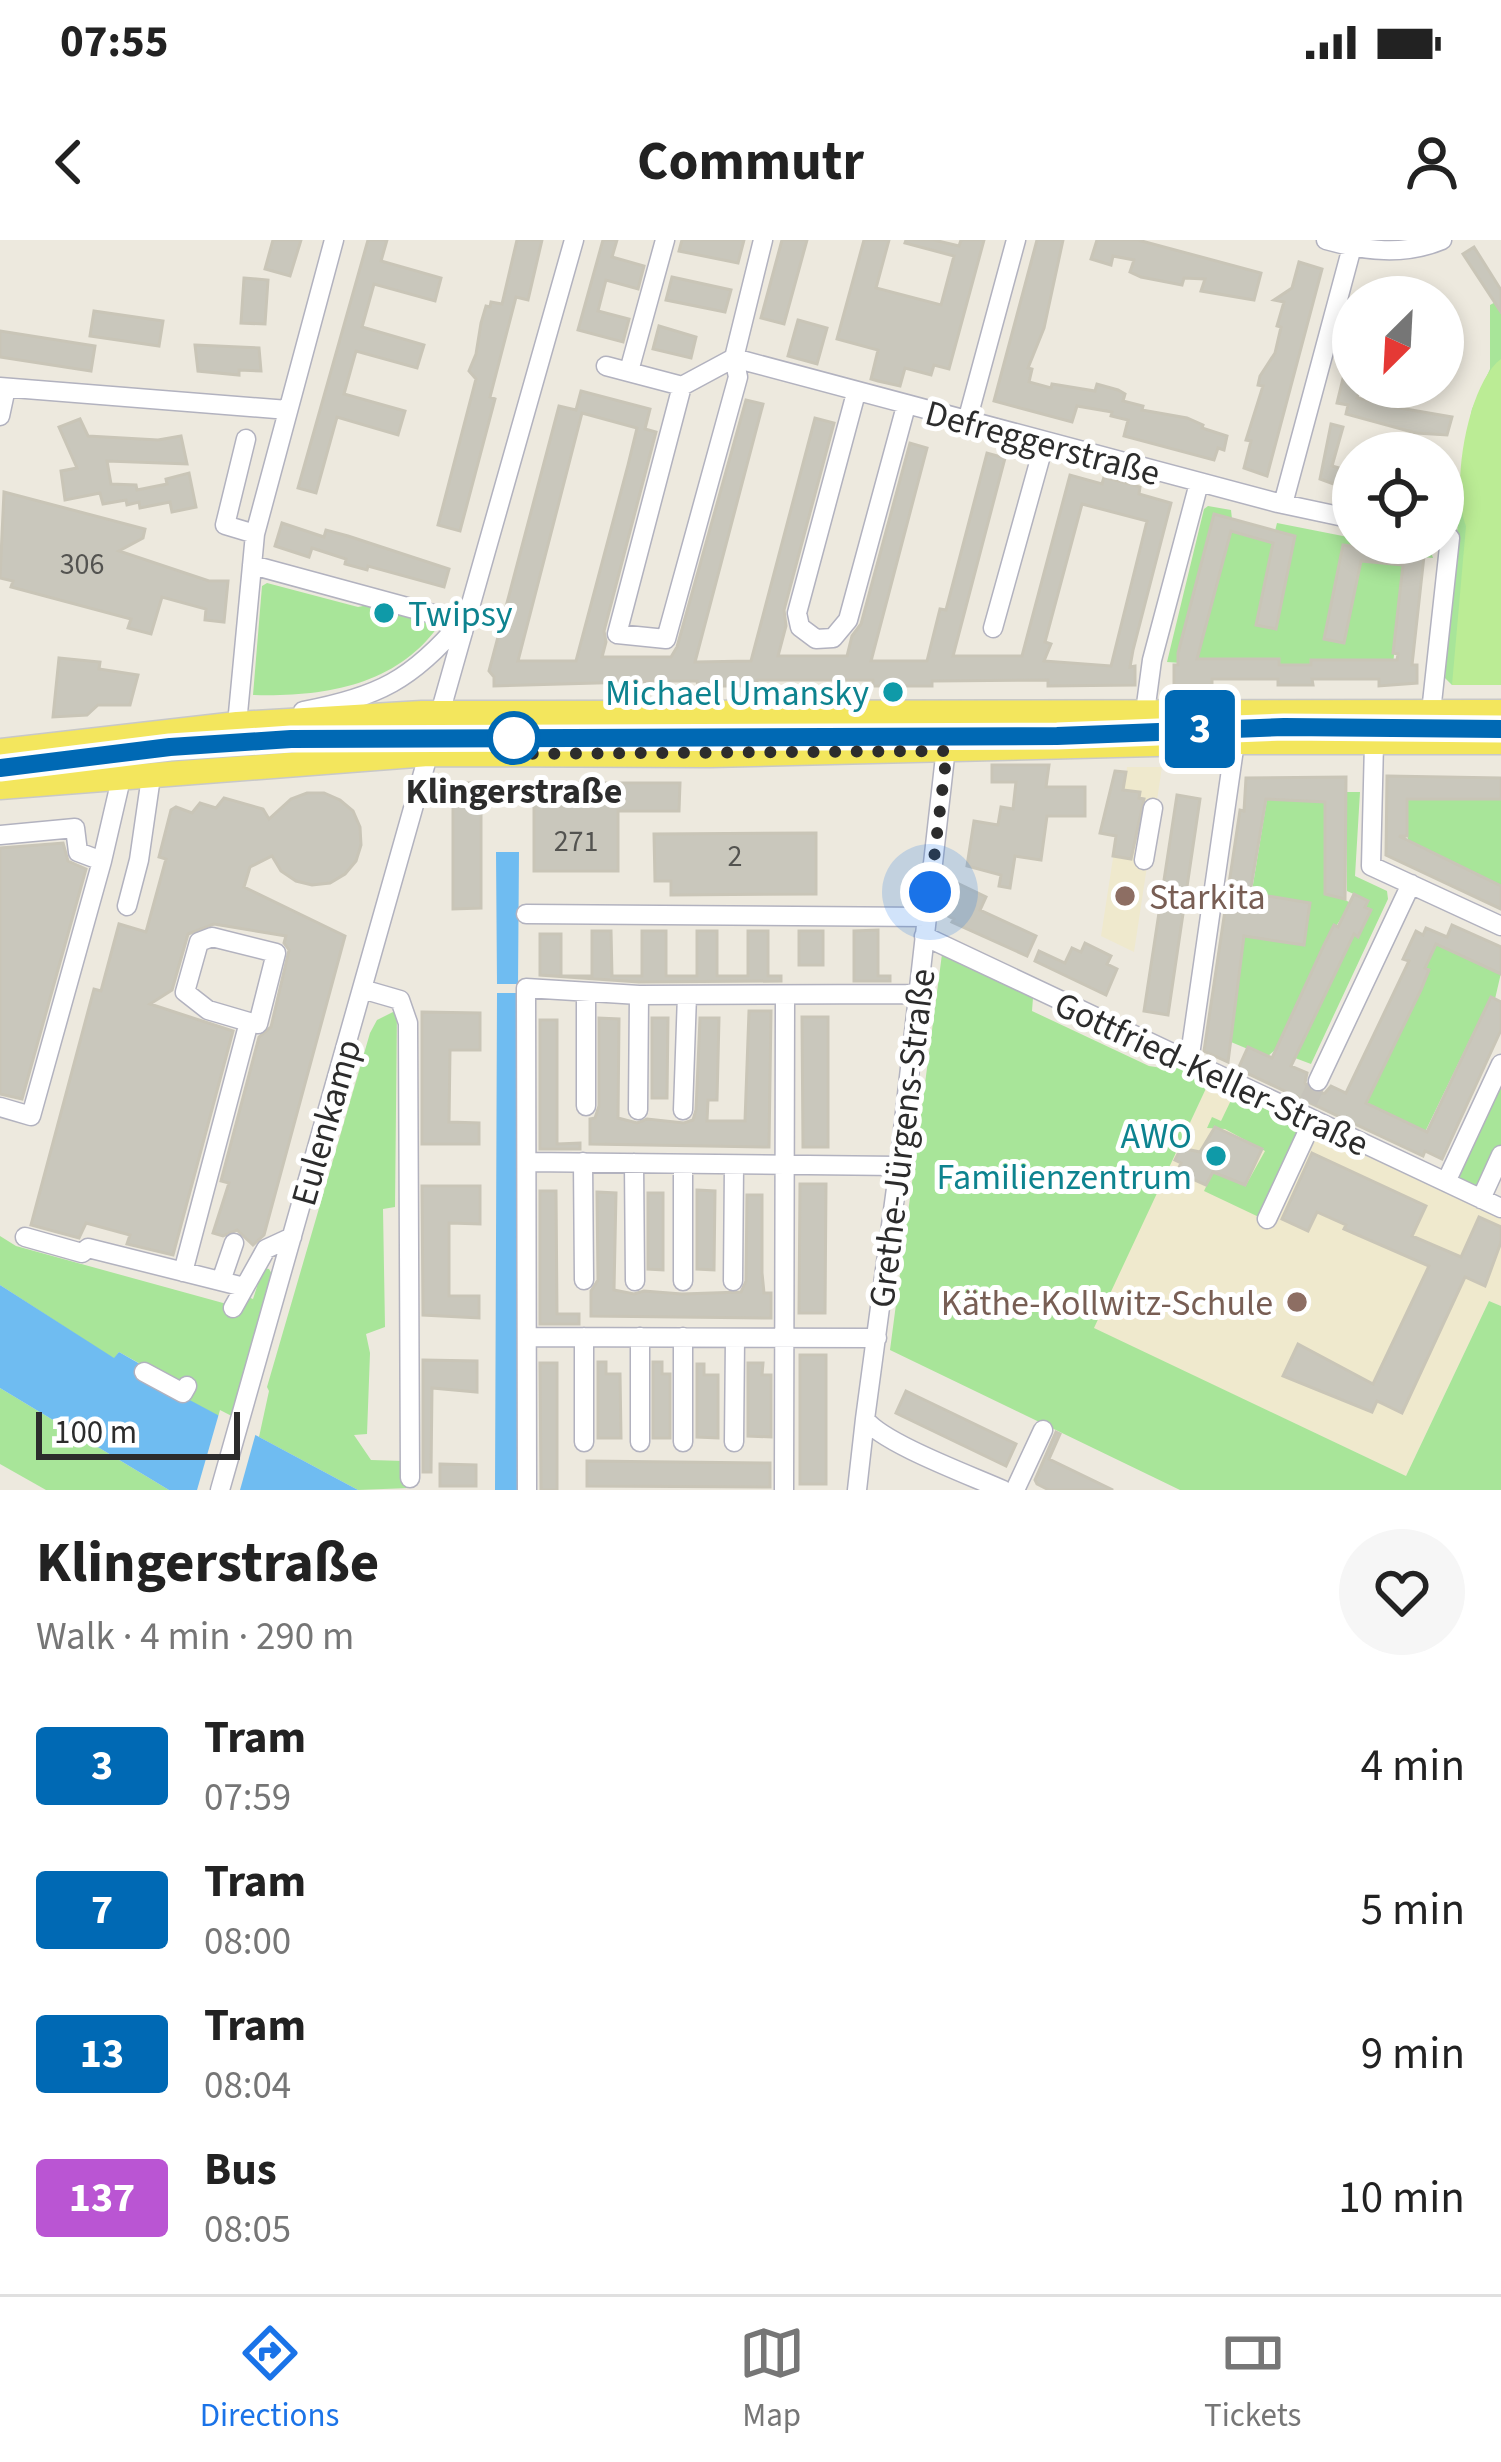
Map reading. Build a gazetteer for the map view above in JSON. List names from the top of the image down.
{
  "streets": {
    "street": [
      "Defreggerstraße",
      "Gottfried-Keller-Straße",
      "Eulenkamp",
      "Grethe-Jürgens-Straße"
    ]
  },
  "crossings": [
    ["Gottfried-Keller-Straße", "Grethe-Jürgens-Straße"]
  ],
  "places": [
    "Twipsy",
    "Michael Umansky",
    "Klingerstraße",
    "Starkita",
    "AWO Familienzentrum",
    "Käthe-Kollwitz-Schule"
  ],
  "lines": ["tram line 3"],
  "house_numbers": ["306", "271", "2"],
  "scale_bar": "100 m",
  "north": "bottom left",
  "page": {
    "status": "07:55",
    "header": "Commutr",
    "on_map": "3",
    "scale": "100 m",
    "heading": ["Klingerstraße", "Walk · 4 min · 290 m"],
    "list": [
      {
        "mark": "3",
        "name": "Tram",
        "note": "07:59",
        "value": "4 min"
      },
      {
        "mark": "7",
        "name": "Tram",
        "note": "08:00",
        "value": "5 min"
      },
      {
        "mark": "13",
        "name": "Tram",
        "note": "08:04",
        "value": "9 min"
      },
      {
        "mark": "137",
        "name": "Bus",
        "note": "08:05",
        "value": "10 min"
      }
    ],
    "tabs": ["Directions", "Map", "Tickets"]
  }
}
